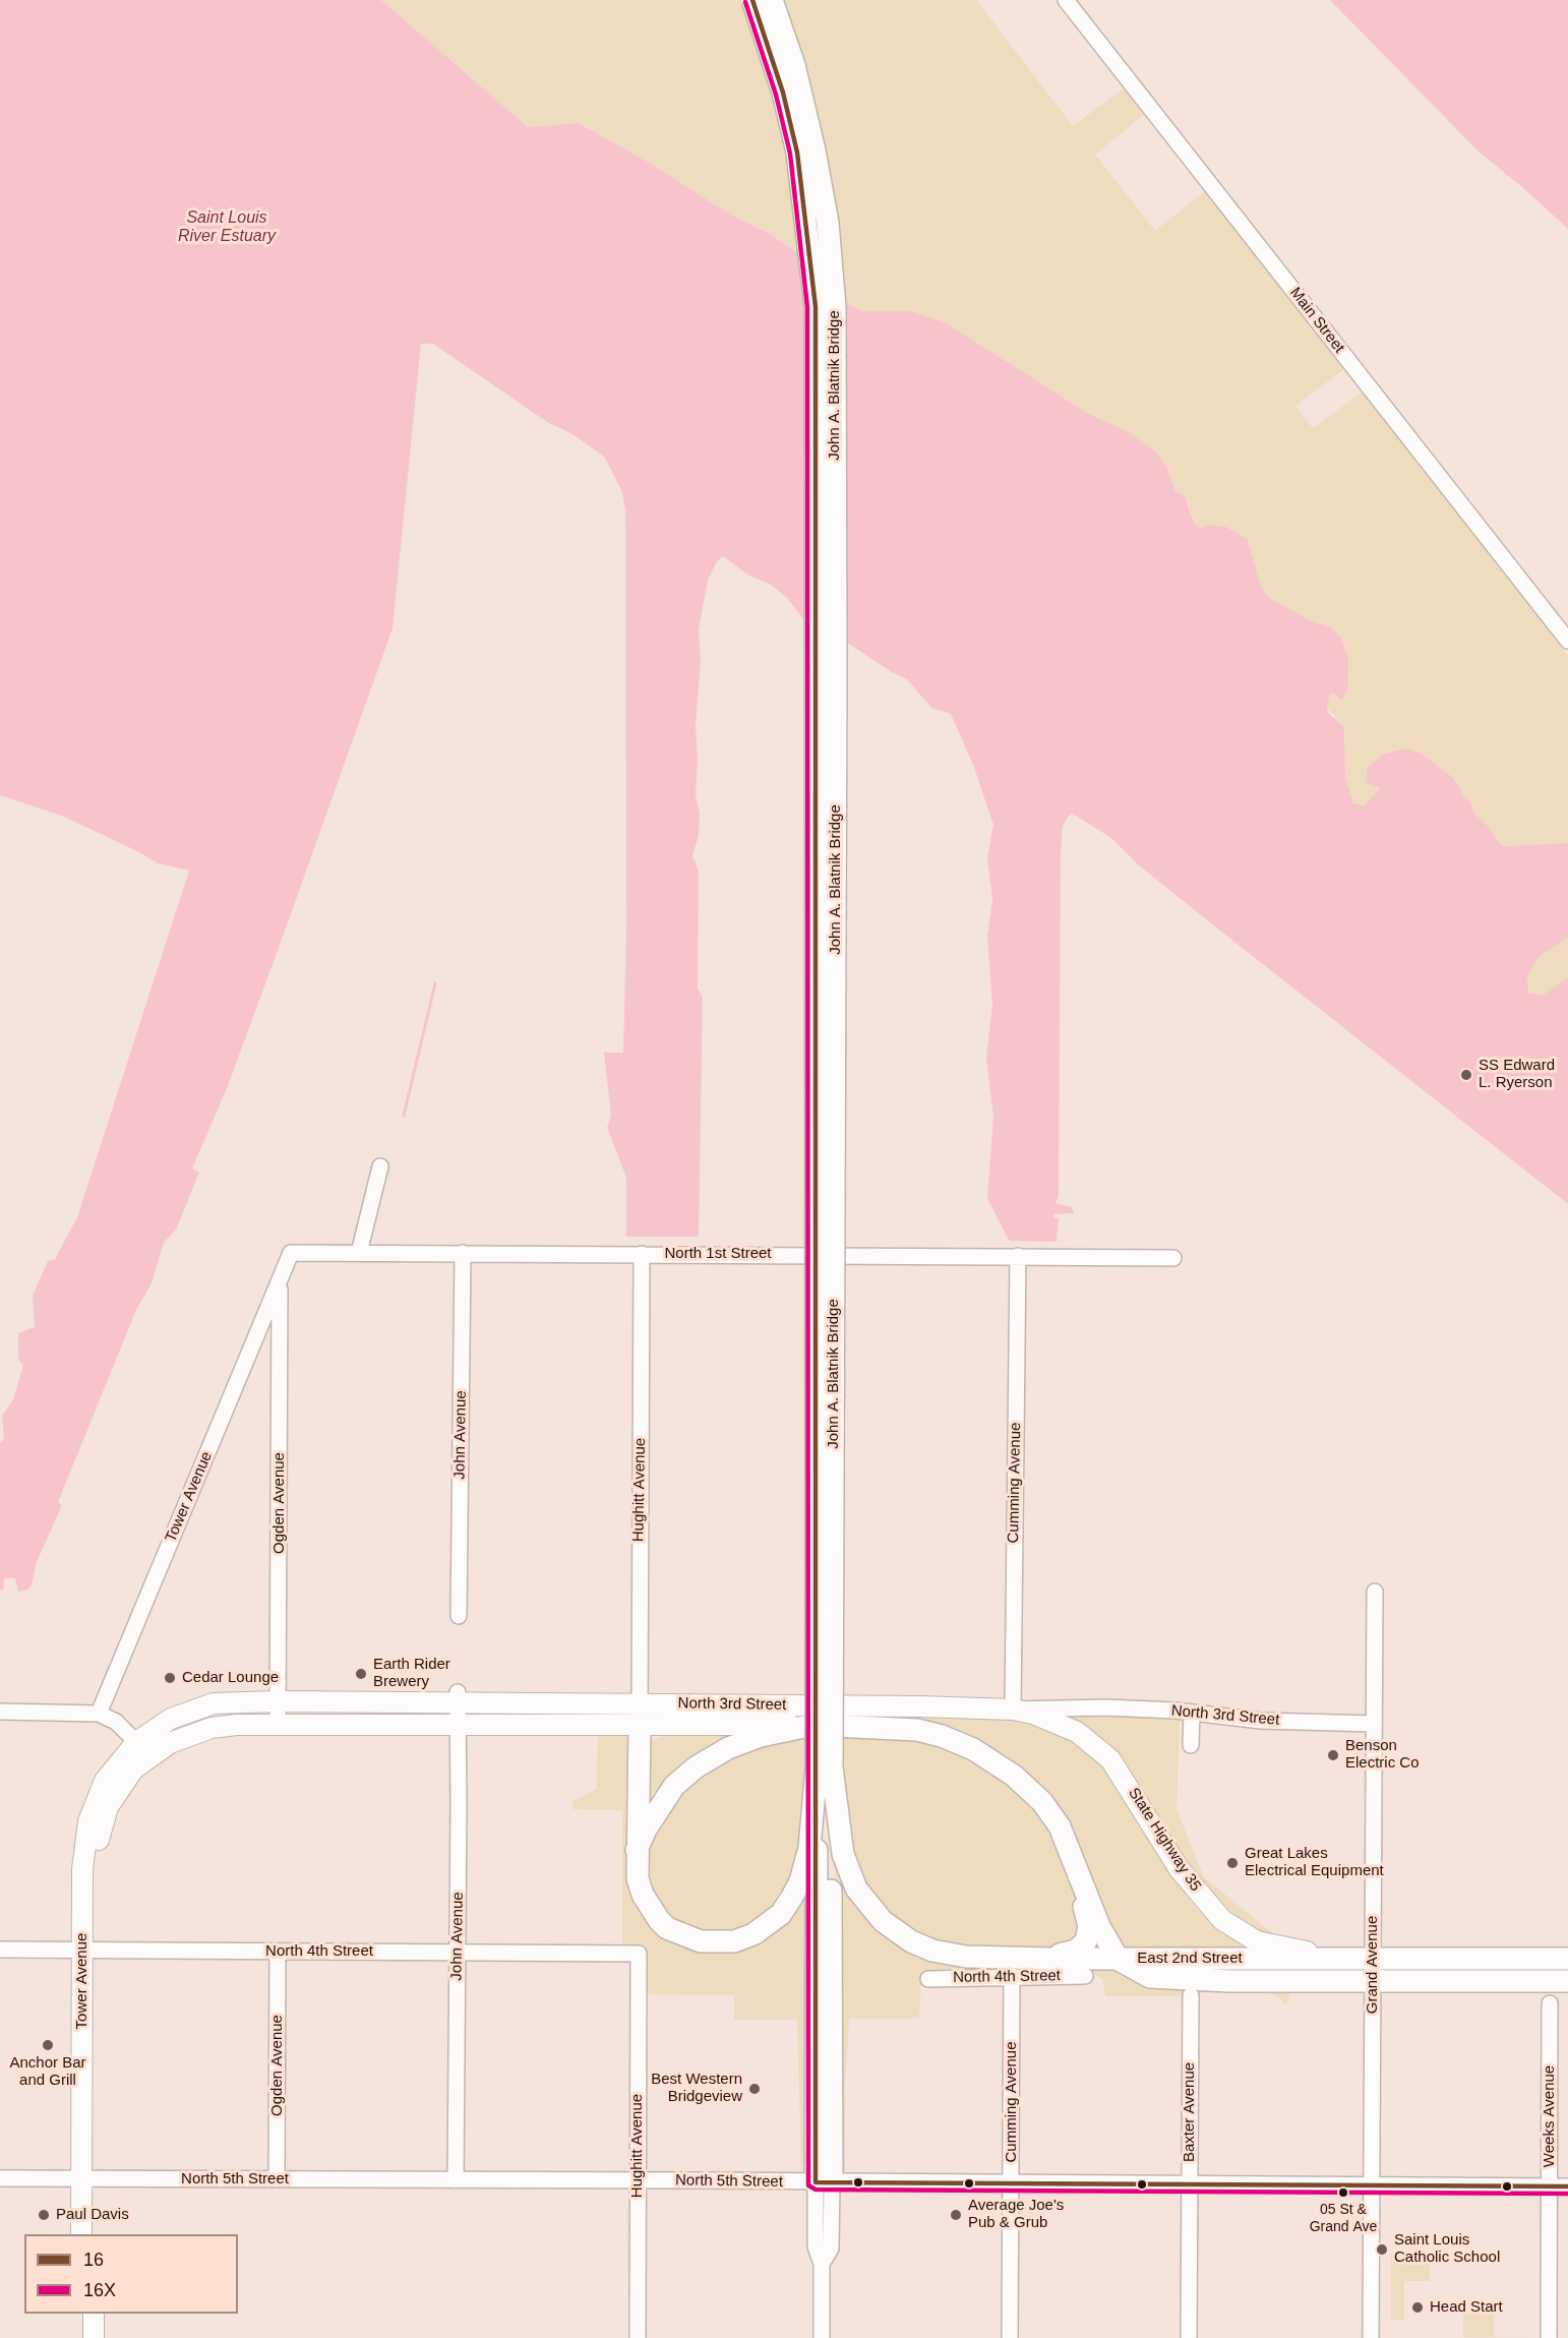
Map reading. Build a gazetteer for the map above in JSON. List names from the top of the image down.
{
  "streets": {
    "highway": ["John A. Blatnik Bridge", "North 3rd Street", "East 2nd Street"],
    "main road": ["Tower Avenue", "State Highway 35"],
    "street": [
      "Main Street",
      "North 1st Street",
      "John Avenue",
      "Cumming Avenue",
      "Hughitt Avenue",
      "Ogden Avenue",
      "North 4th Street",
      "Grand Avenue",
      "Baxter Avenue",
      "Weeks Avenue",
      "North 5th Street"
    ]
  },
  "crossings": [
    ["North 1st Street", "John Avenue"],
    ["North 1st Street", "Cumming Avenue"],
    ["North 1st Street", "Hughitt Avenue"],
    ["North 1st Street", "Tower Avenue"],
    ["North 1st Street", "Ogden Avenue"],
    ["John Avenue", "North 3rd Street"],
    ["John Avenue", "North 4th Street"],
    ["John Avenue", "North 5th Street"],
    ["Cumming Avenue", "North 3rd Street"],
    ["Cumming Avenue", "State Highway 35"],
    ["Cumming Avenue", "North 4th Street"],
    ["Cumming Avenue", "North 5th Street"],
    ["Hughitt Avenue", "North 3rd Street"],
    ["Hughitt Avenue", "North 4th Street"],
    ["Hughitt Avenue", "North 5th Street"],
    ["Tower Avenue", "Ogden Avenue"],
    ["Tower Avenue", "North 3rd Street"],
    ["Tower Avenue", "North 4th Street"],
    ["Tower Avenue", "North 5th Street"],
    ["Ogden Avenue", "North 3rd Street"],
    ["Ogden Avenue", "North 4th Street"],
    ["Ogden Avenue", "North 5th Street"],
    ["North 3rd Street", "State Highway 35"],
    ["North 3rd Street", "Grand Avenue"],
    ["State Highway 35", "East 2nd Street"],
    ["State Highway 35", "Grand Avenue"],
    ["East 2nd Street", "Grand Avenue"],
    ["Grand Avenue", "North 5th Street"],
    ["Baxter Avenue", "North 5th Street"],
    ["Weeks Avenue", "North 5th Street"]
  ],
  "water": ["Saint Louis River Estuary"],
  "places": [
    "SS Edward L. Ryerson",
    "Earth Rider Brewery",
    "Cedar Lounge",
    "Benson Electric Co",
    "Great Lakes Electrical Equipment",
    "Anchor Bar and Grill",
    "Best Western Bridgeview",
    "05 St & Grand Ave",
    "Paul Davis",
    "Average Joe's Pub & Grub",
    "Saint Louis Catholic School",
    "Head Start"
  ],
  "lines": ["transit line 16", "transit line 16X"],
  "legend": ["16", "16X"]
}
